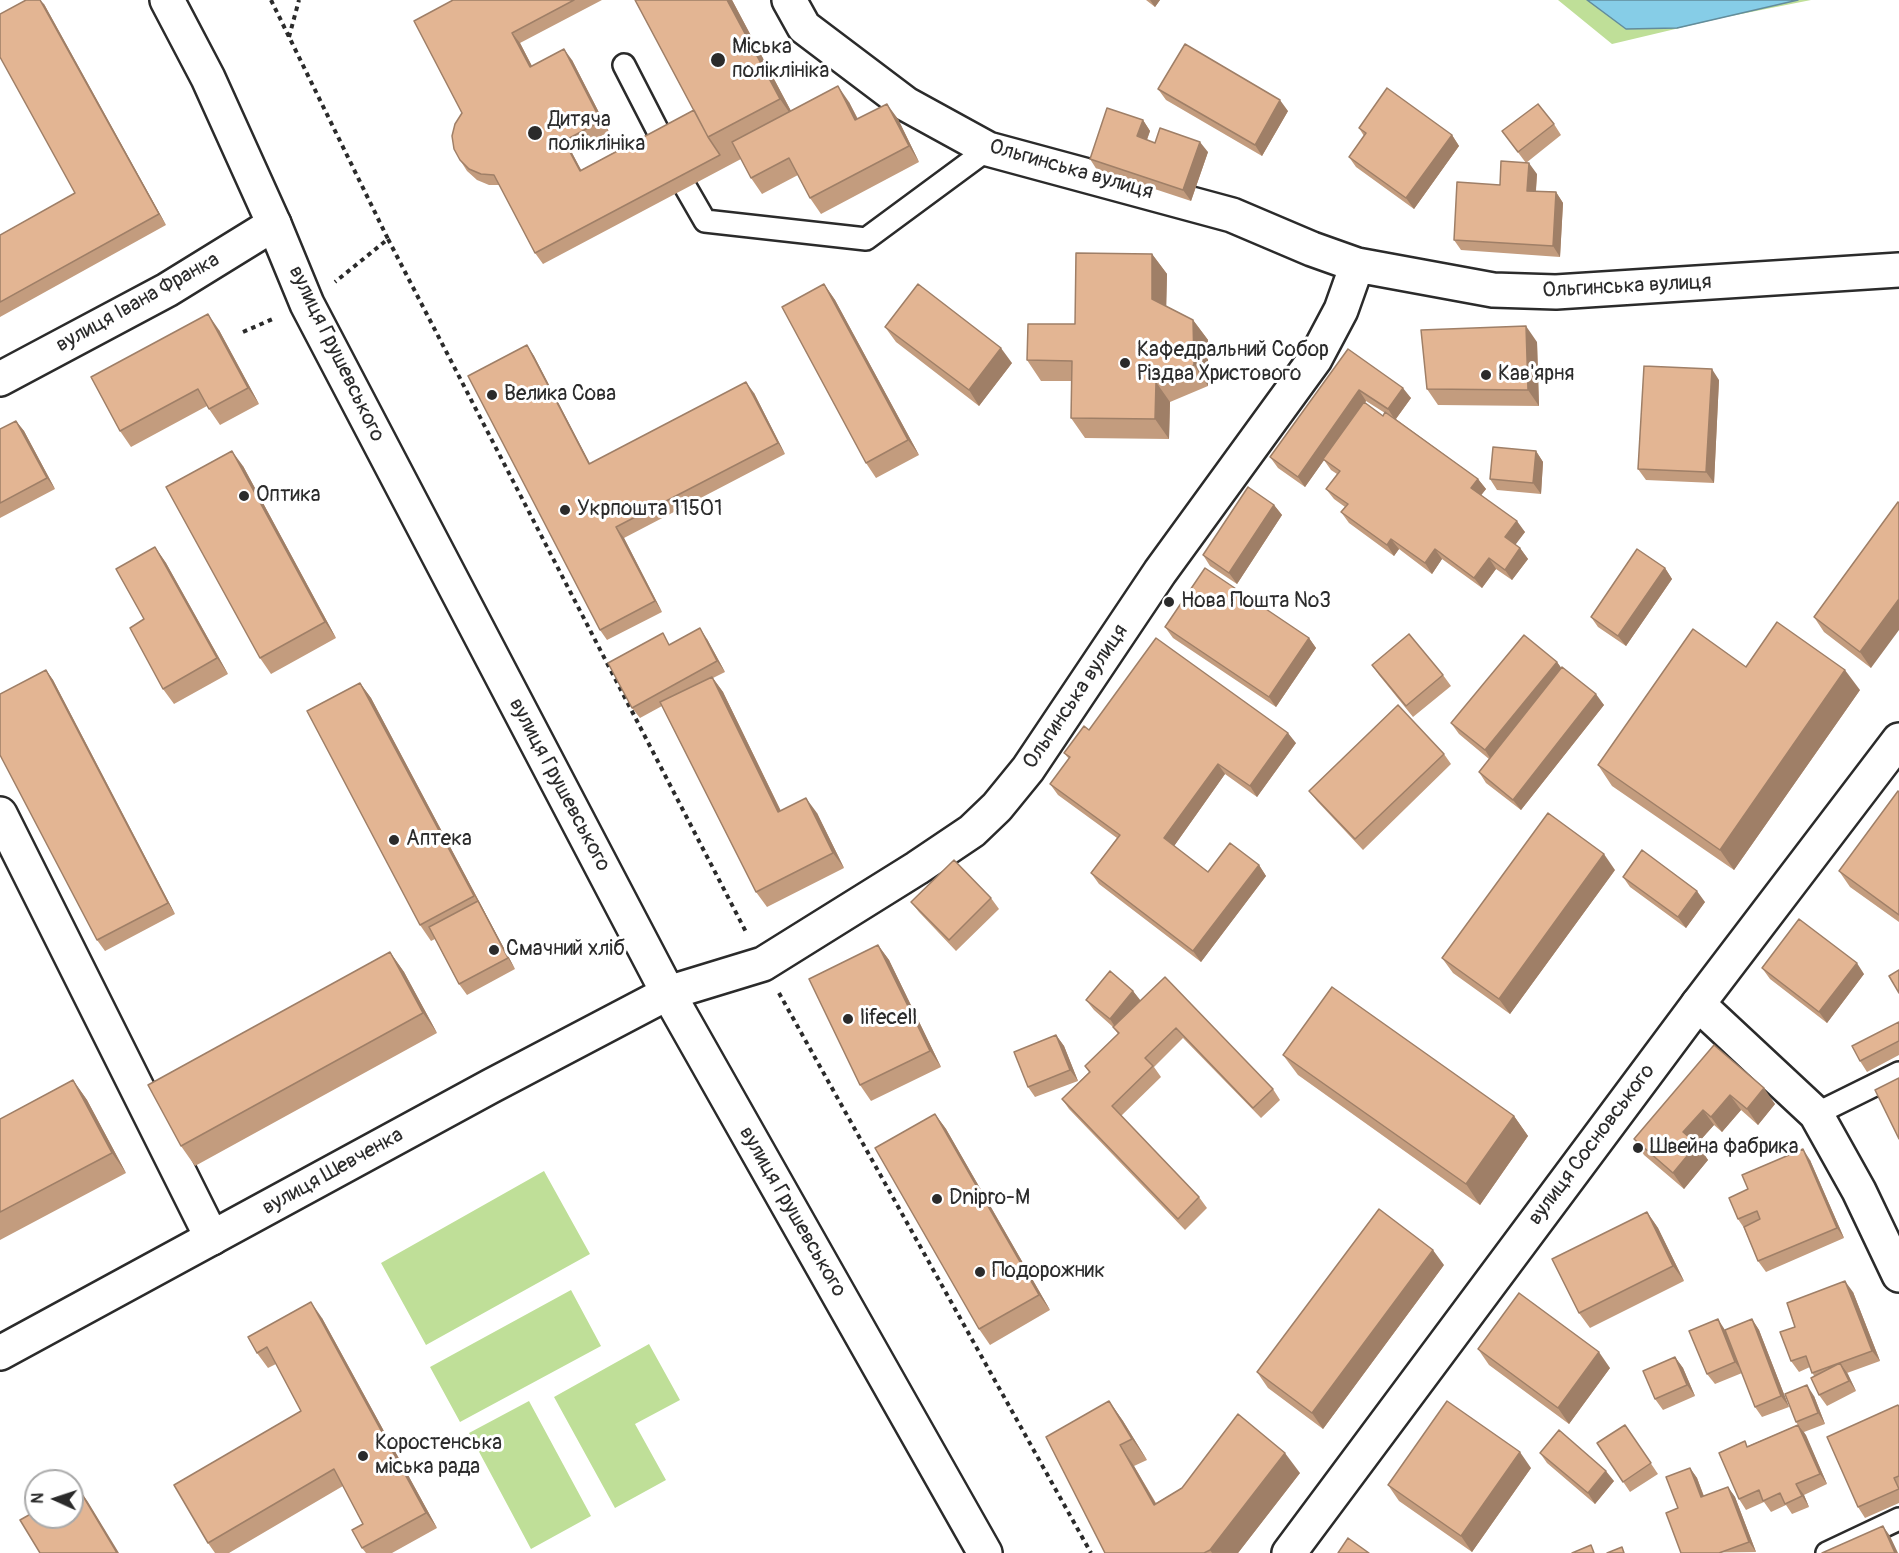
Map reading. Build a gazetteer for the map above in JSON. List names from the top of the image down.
{
  "streets": {
    "main road": [
      "Ольгинська вулиця",
      "вулиця Івана Франка",
      "вулиця Грушевського",
      "вулиця Сосновського",
      "вулиця Шевченка"
    ]
  },
  "crossings": [
    ["Ольгинська вулиця", "вулиця Грушевського"],
    ["Ольгинська вулиця", "вулиця Шевченка"],
    ["вулиця Івана Франка", "вулиця Грушевського"],
    ["вулиця Грушевського", "вулиця Шевченка"]
  ],
  "places": [
    "Міська поліклініка",
    "Дитяча поліклініка",
    "Кафедральний Собор Різдва Христового",
    "Кав'ярня",
    "Велика Сова",
    "Оптика",
    "Укрпошта 11501",
    "Нова Пошта №3",
    "Аптека",
    "Смачний хліб",
    "lifecell",
    "Швейна фабрика",
    "Dnipro-M",
    "Подорожник",
    "Коростенська міська рада"
  ],
  "north": "left"
}
